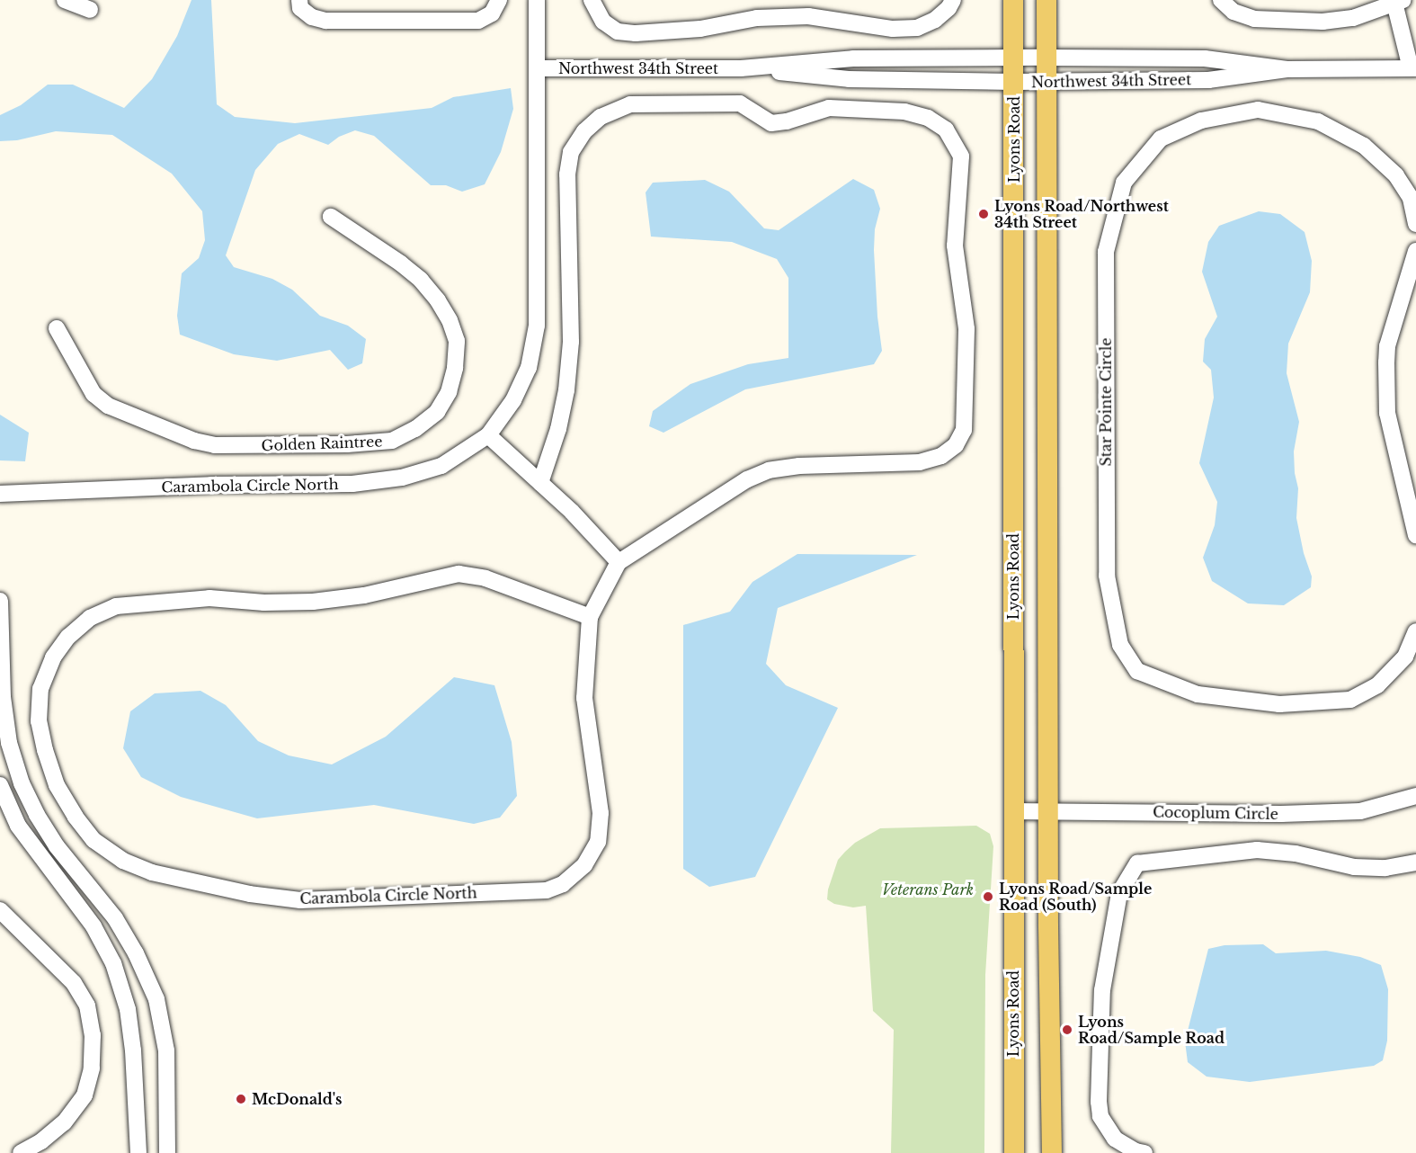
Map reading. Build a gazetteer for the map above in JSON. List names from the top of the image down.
{
  "streets": {
    "main road": ["Lyons Road"],
    "street": [
      "Northwest 34th Street",
      "Star Pointe Circle",
      "Golden Raintree",
      "Carambola Circle North",
      "Cocoplum Circle"
    ]
  },
  "crossings": [
    ["Northwest 34th Street", "Lyons Road"],
    ["Northwest 34th Street", "Carambola Circle North"],
    ["Lyons Road", "Cocoplum Circle"]
  ],
  "parks": ["Veterans Park"],
  "places": [
    "Lyons Road/Northwest 34th Street",
    "Lyons Road/Sample Road (South)",
    "Lyons Road/Sample Road",
    "McDonald's"
  ]
}
